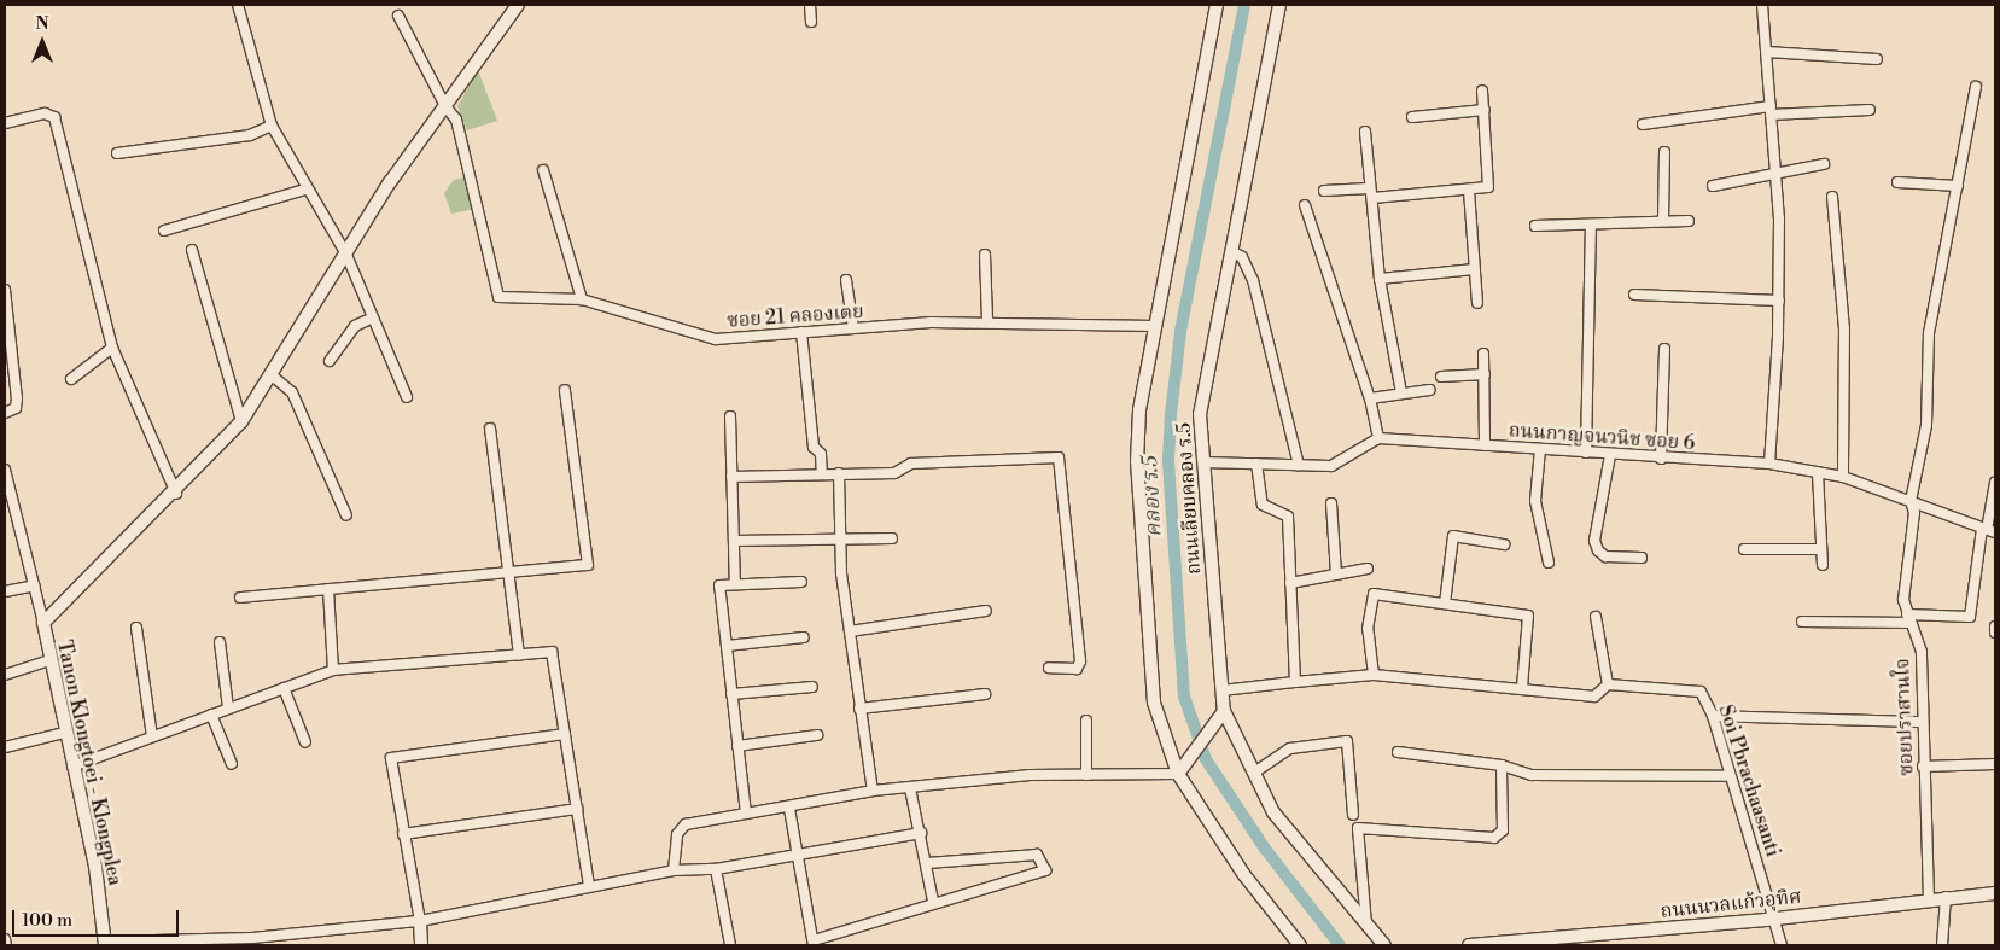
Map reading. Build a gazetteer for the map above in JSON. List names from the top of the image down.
{
  "streets": {
    "street": [
      "ซอย 21 คลองเตย",
      "ถนนกาญจนวนิช ซอย 6",
      "ถนนเลียบคลอง ร.5",
      "ซอยปราสานใจ",
      "Tanon Klongtoei - Klongplea",
      "Soi Pbrachaasanti",
      "ถนนนวลแก้วอุทิศ"
    ]
  },
  "crossings": [
    ["ถนนกาญจนวนิช ซอย 6", "ซอยปราสานใจ"],
    ["ซอยปราสานใจ", "ถนนนวลแก้วอุทิศ"],
    ["Soi Pbrachaasanti", "ถนนนวลแก้วอุทิศ"]
  ],
  "water": ["คลอง ร.5"],
  "scale_bar": "100 m",
  "north": "top"
}
